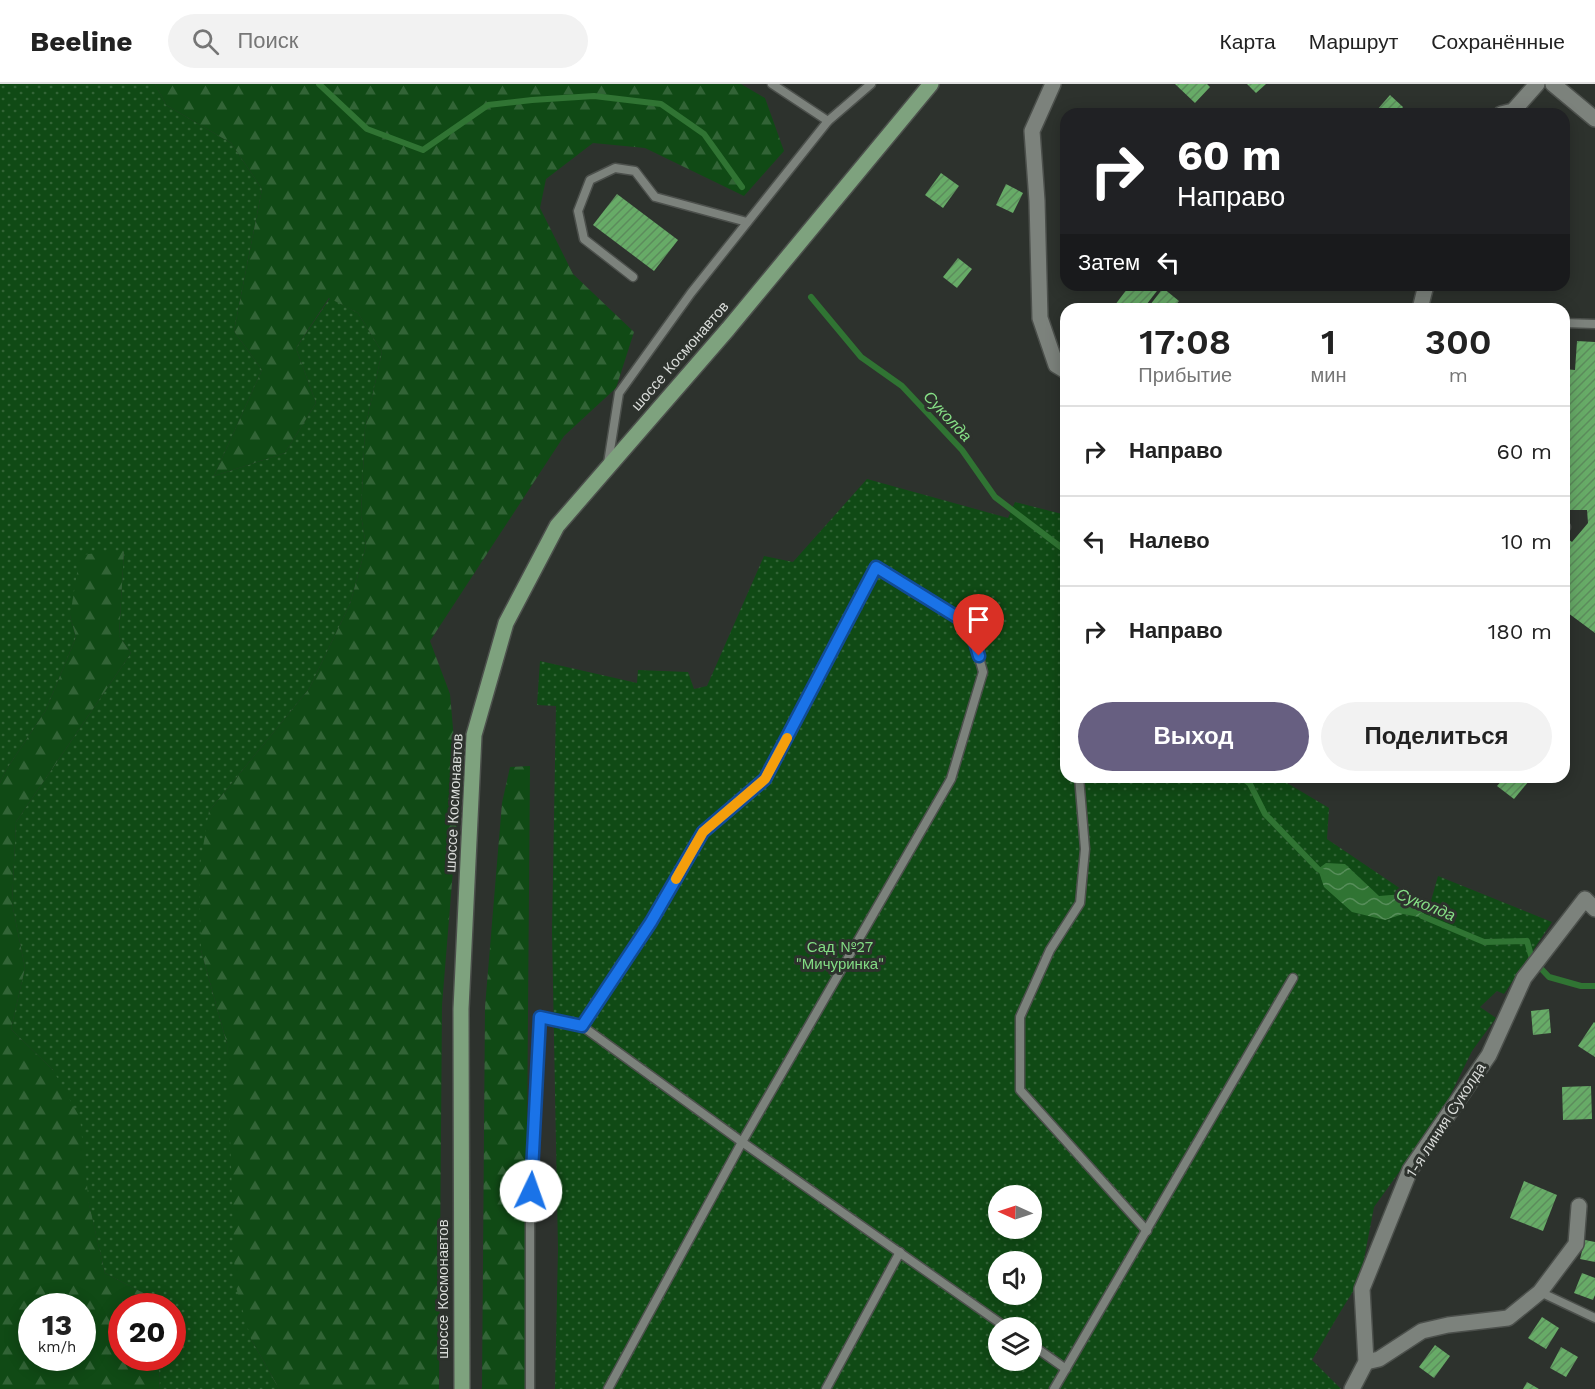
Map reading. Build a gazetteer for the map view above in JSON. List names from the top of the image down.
{
  "streets": {
    "main road": ["шоссе Космонавтов"],
    "street": ["1-я линия Суколда"]
  },
  "water": ["Суколда"],
  "parks": ["Сад №27 \"Мичуринка\""],
  "north": "left",
  "page": {
    "header": "Beeline",
    "search": "Поиск",
    "nav": ["Карта", "Маршрут", "Сохранённые"],
    "turn": ["60 m", "Направо"],
    "then": "Затем",
    "eta": [
      "17:08",
      "Прибытие",
      "1",
      "мин",
      "300",
      "m"
    ],
    "list": [
      {
        "name": "Направо",
        "value": "60 m"
      },
      {
        "name": "Налево",
        "value": "10 m"
      },
      {
        "name": "Направо",
        "value": "180 m"
      }
    ],
    "buttons": ["Выход", "Поделиться"],
    "speed": "13 km/h",
    "limit": "20"
  }
}
